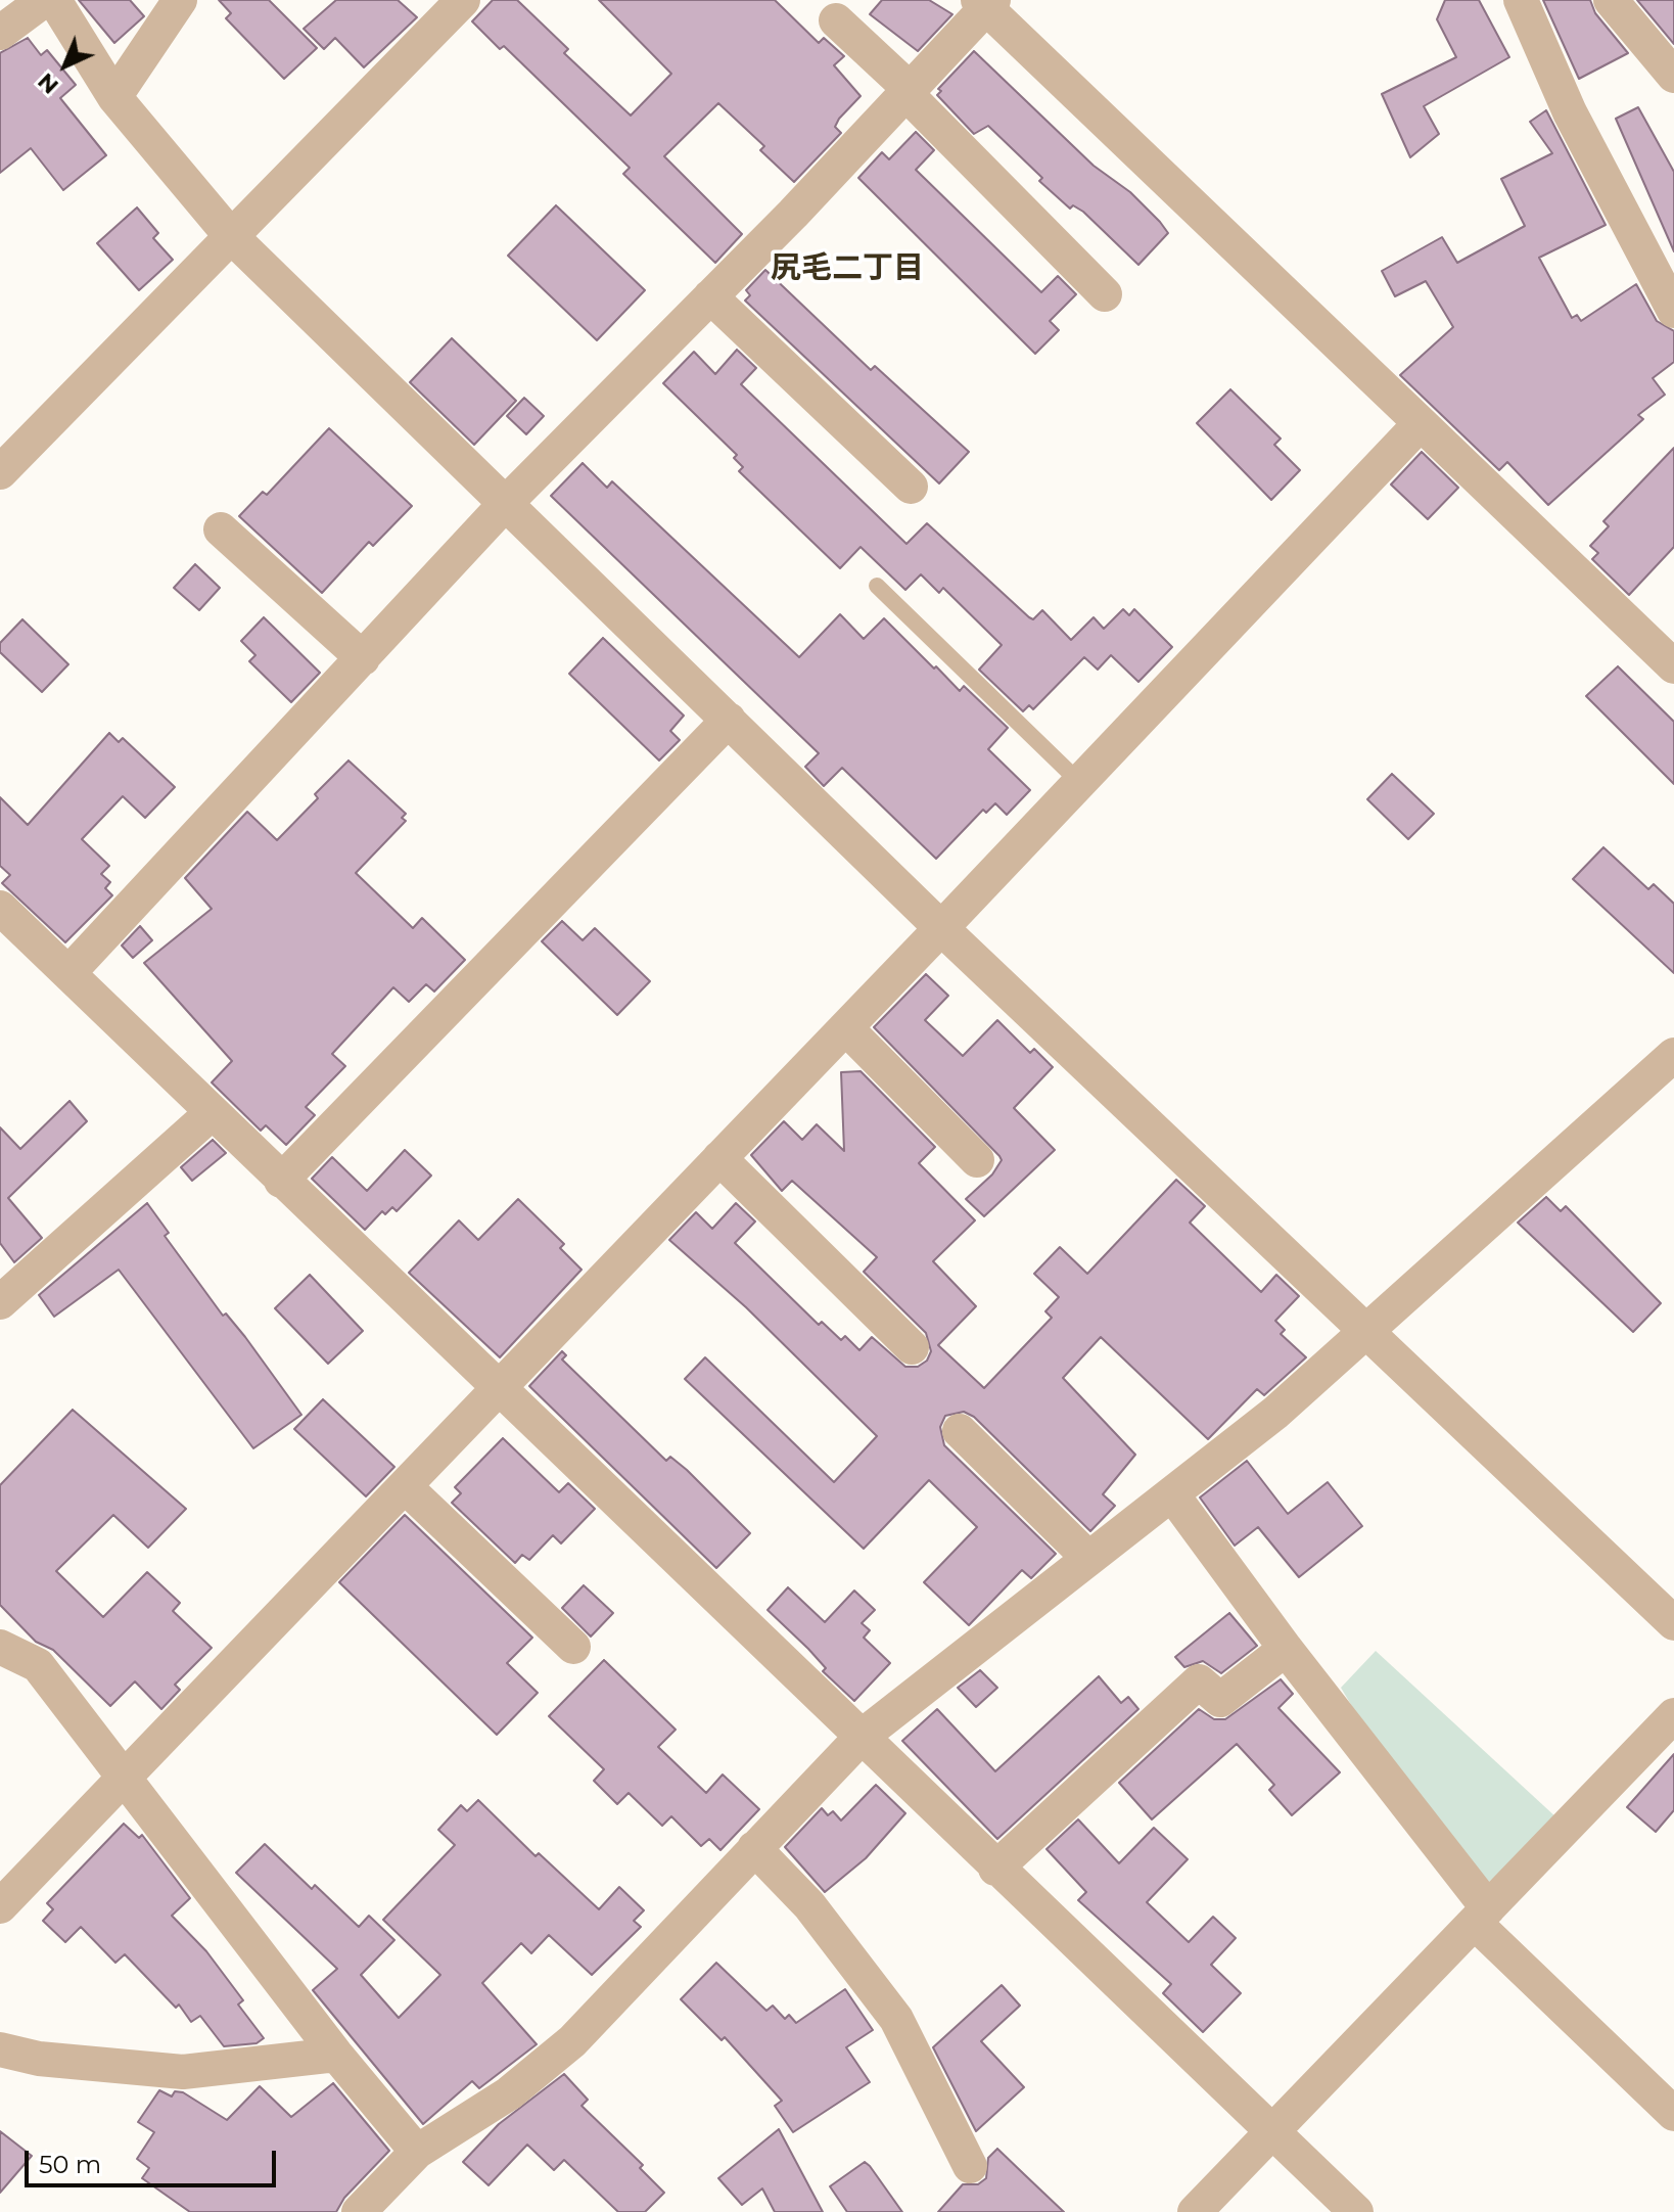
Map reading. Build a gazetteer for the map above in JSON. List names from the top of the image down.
{
  "districts": ["尻毛二丁目"],
  "scale_bar": "50 m",
  "north": "bottom left"
}
